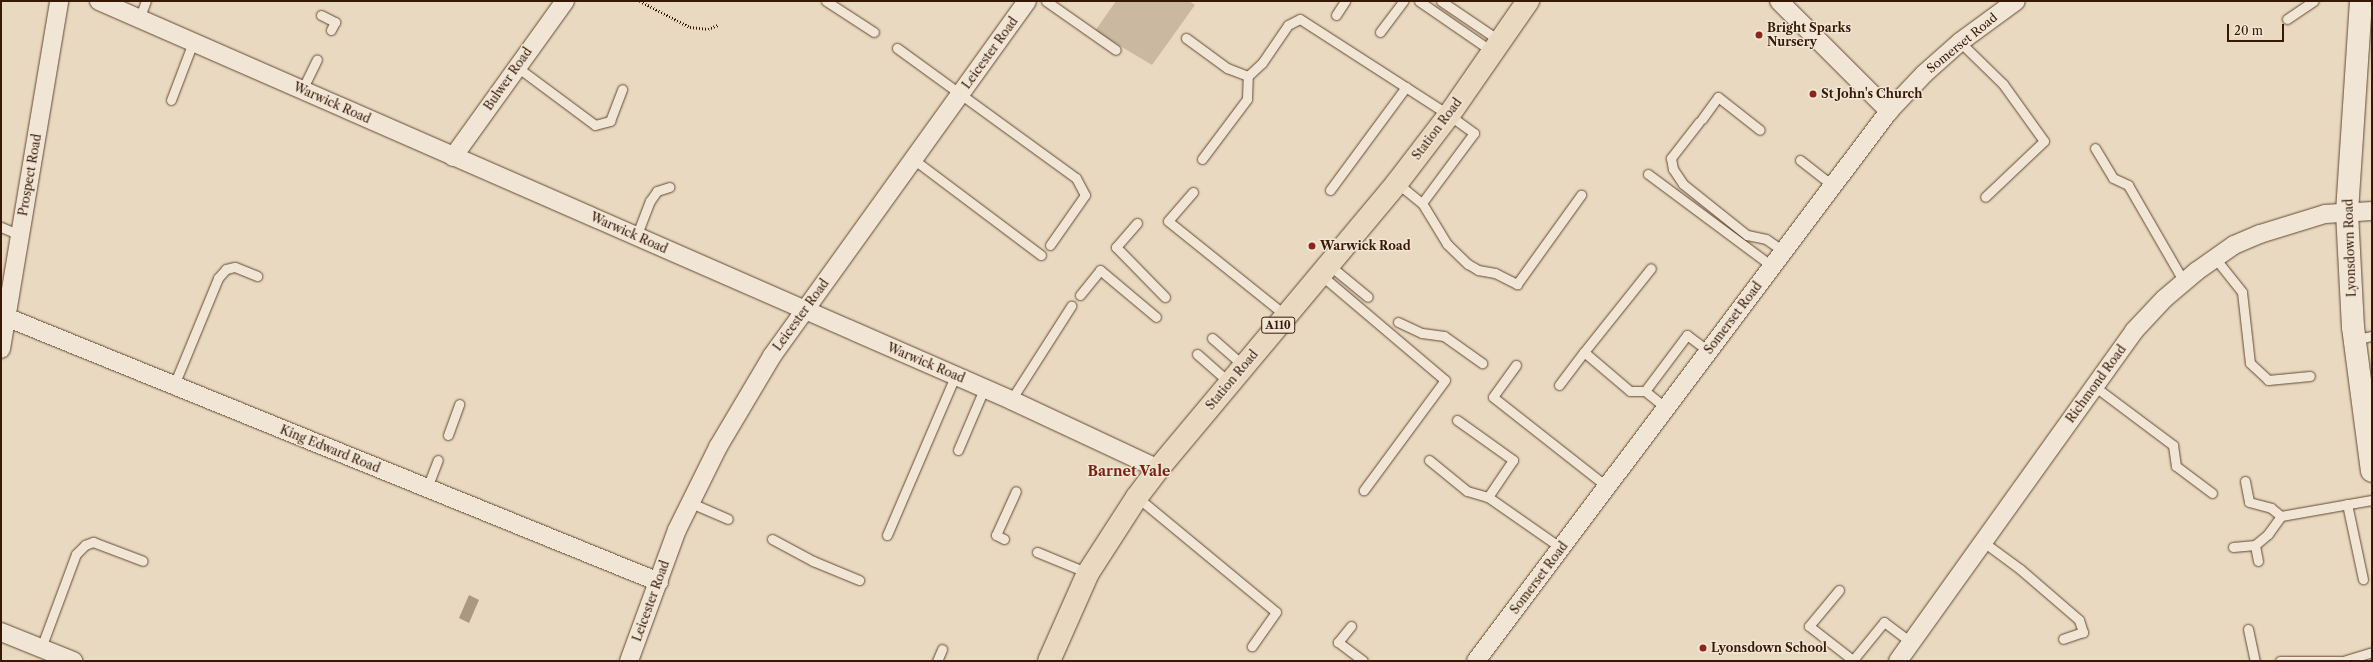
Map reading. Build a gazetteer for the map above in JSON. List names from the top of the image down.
{
  "streets": {
    "main road": ["Station Road", "A110"],
    "street": [
      "Somerset Road",
      "Leicester Road",
      "Bulwer Road",
      "Warwick Road",
      "Prospect Road",
      "Lyonsdown Road",
      "Richmond Road",
      "King Edward Road"
    ]
  },
  "crossings": [
    ["Leicester Road", "Warwick Road"],
    ["Leicester Road", "King Edward Road"],
    ["Bulwer Road", "Warwick Road"],
    ["Warwick Road", "Station Road"],
    ["Prospect Road", "King Edward Road"],
    ["Lyonsdown Road", "Richmond Road"]
  ],
  "districts": ["Barnet Vale"],
  "places": [
    "Bright Sparks Nursery",
    "St John's Church",
    "Warwick Road",
    "Lyonsdown School"
  ],
  "scale_bar": "20 m"
}
